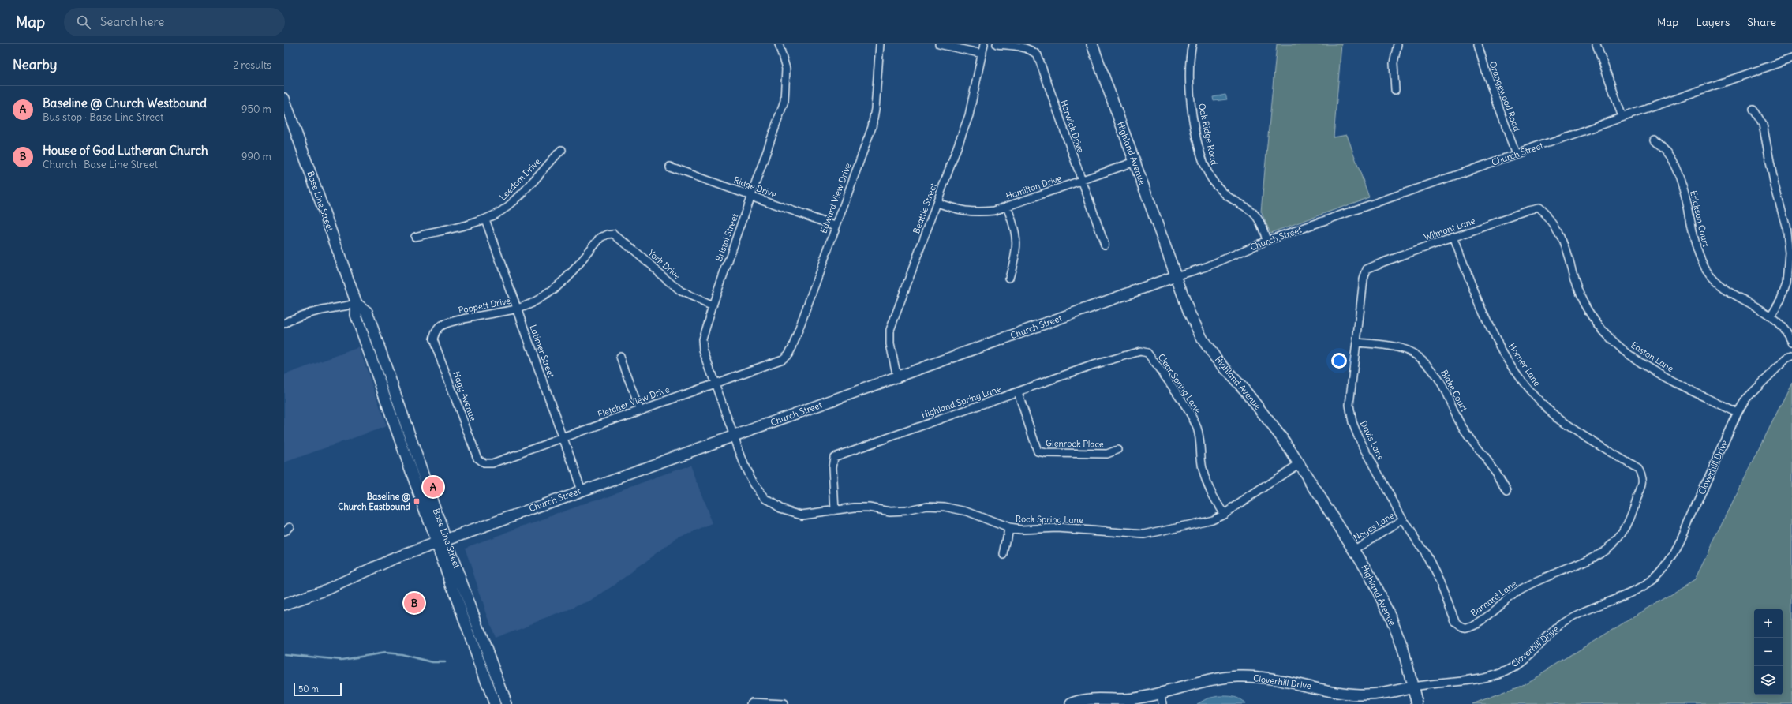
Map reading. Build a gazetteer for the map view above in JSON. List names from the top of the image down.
{
  "streets": {
    "main road": [
      "Highland Avenue",
      "Church Street",
      "Base Line Street",
      "Cloverhill Drive"
    ],
    "street": [
      "Orangewood Road",
      "Harwick Drive",
      "Oak Ridge Road",
      "Leedom Drive",
      "Ridge Drive",
      "Hamilton Drive",
      "Edward View Drive",
      "Beattie Street",
      "Erickson Court",
      "Wilmont Lane",
      "Bristol Street",
      "York Drive",
      "Poppett Drive",
      "Latimer Street",
      "Easton Lane",
      "Horner Lane",
      "Clear Spring Lane",
      "Blake Court",
      "Hagy Avenue",
      "Fletcher View Drive",
      "Highland Spring Lane",
      "Davis Lane",
      "Glenrock Place",
      "Rock Spring Lane",
      "Noyes Lane",
      "Barnard Lane"
    ]
  },
  "crossings": [
    ["Orangewood Road", "Church Street"],
    ["Harwick Drive", "Hamilton Drive"],
    ["Oak Ridge Road", "Church Street"],
    ["Highland Avenue", "Church Street"],
    ["Highland Avenue", "Hamilton Drive"],
    ["Highland Avenue", "Cloverhill Drive"],
    ["Highland Avenue", "Rock Spring Lane"],
    ["Highland Avenue", "Noyes Lane"],
    ["Church Street", "Base Line Street"],
    ["Church Street", "Beattie Street"],
    ["Church Street", "Bristol Street"],
    ["Church Street", "Latimer Street"],
    ["Church Street", "Rock Spring Lane"],
    ["Leedom Drive", "Latimer Street"],
    ["Ridge Drive", "Edward View Drive"],
    ["Ridge Drive", "Bristol Street"],
    ["Hamilton Drive", "Beattie Street"],
    ["Edward View Drive", "Fletcher View Drive"],
    ["Wilmont Lane", "Easton Lane"],
    ["Wilmont Lane", "Horner Lane"],
    ["Wilmont Lane", "Davis Lane"],
    ["Bristol Street", "York Drive"],
    ["Bristol Street", "Fletcher View Drive"],
    ["Bristol Street", "Rock Spring Lane"],
    ["York Drive", "Poppett Drive"],
    ["Poppett Drive", "Latimer Street"],
    ["Poppett Drive", "Hagy Avenue"],
    ["Latimer Street", "Fletcher View Drive"],
    ["Easton Lane", "Cloverhill Drive"],
    ["Horner Lane", "Barnard Lane"],
    ["Clear Spring Lane", "Highland Spring Lane"],
    ["Clear Spring Lane", "Rock Spring Lane"],
    ["Blake Court", "Davis Lane"],
    ["Hagy Avenue", "Fletcher View Drive"],
    ["Highland Spring Lane", "Glenrock Place"],
    ["Highland Spring Lane", "Rock Spring Lane"],
    ["Davis Lane", "Noyes Lane"],
    ["Davis Lane", "Barnard Lane"],
    ["Noyes Lane", "Barnard Lane"]
  ],
  "places": {
    "transit": ["Baseline @ Church Eastbound"]
  },
  "scale_bar": "50 m",
  "page": {
    "header": "Map",
    "search": "Search here",
    "nav": ["Map", "Layers", "Share"],
    "heading": ["Nearby", "2 results"],
    "list": [
      {
        "mark": "A",
        "name": "Baseline @ Church Westbound",
        "note": "Bus stop · Base Line Street",
        "value": "950 m"
      },
      {
        "mark": "B",
        "name": "House of God Lutheran Church",
        "note": "Church · Base Line Street",
        "value": "990 m"
      }
    ],
    "pins": ["A", "B"],
    "map_buttons": ["+", "−"],
    "scale": "50 m"
  }
}
